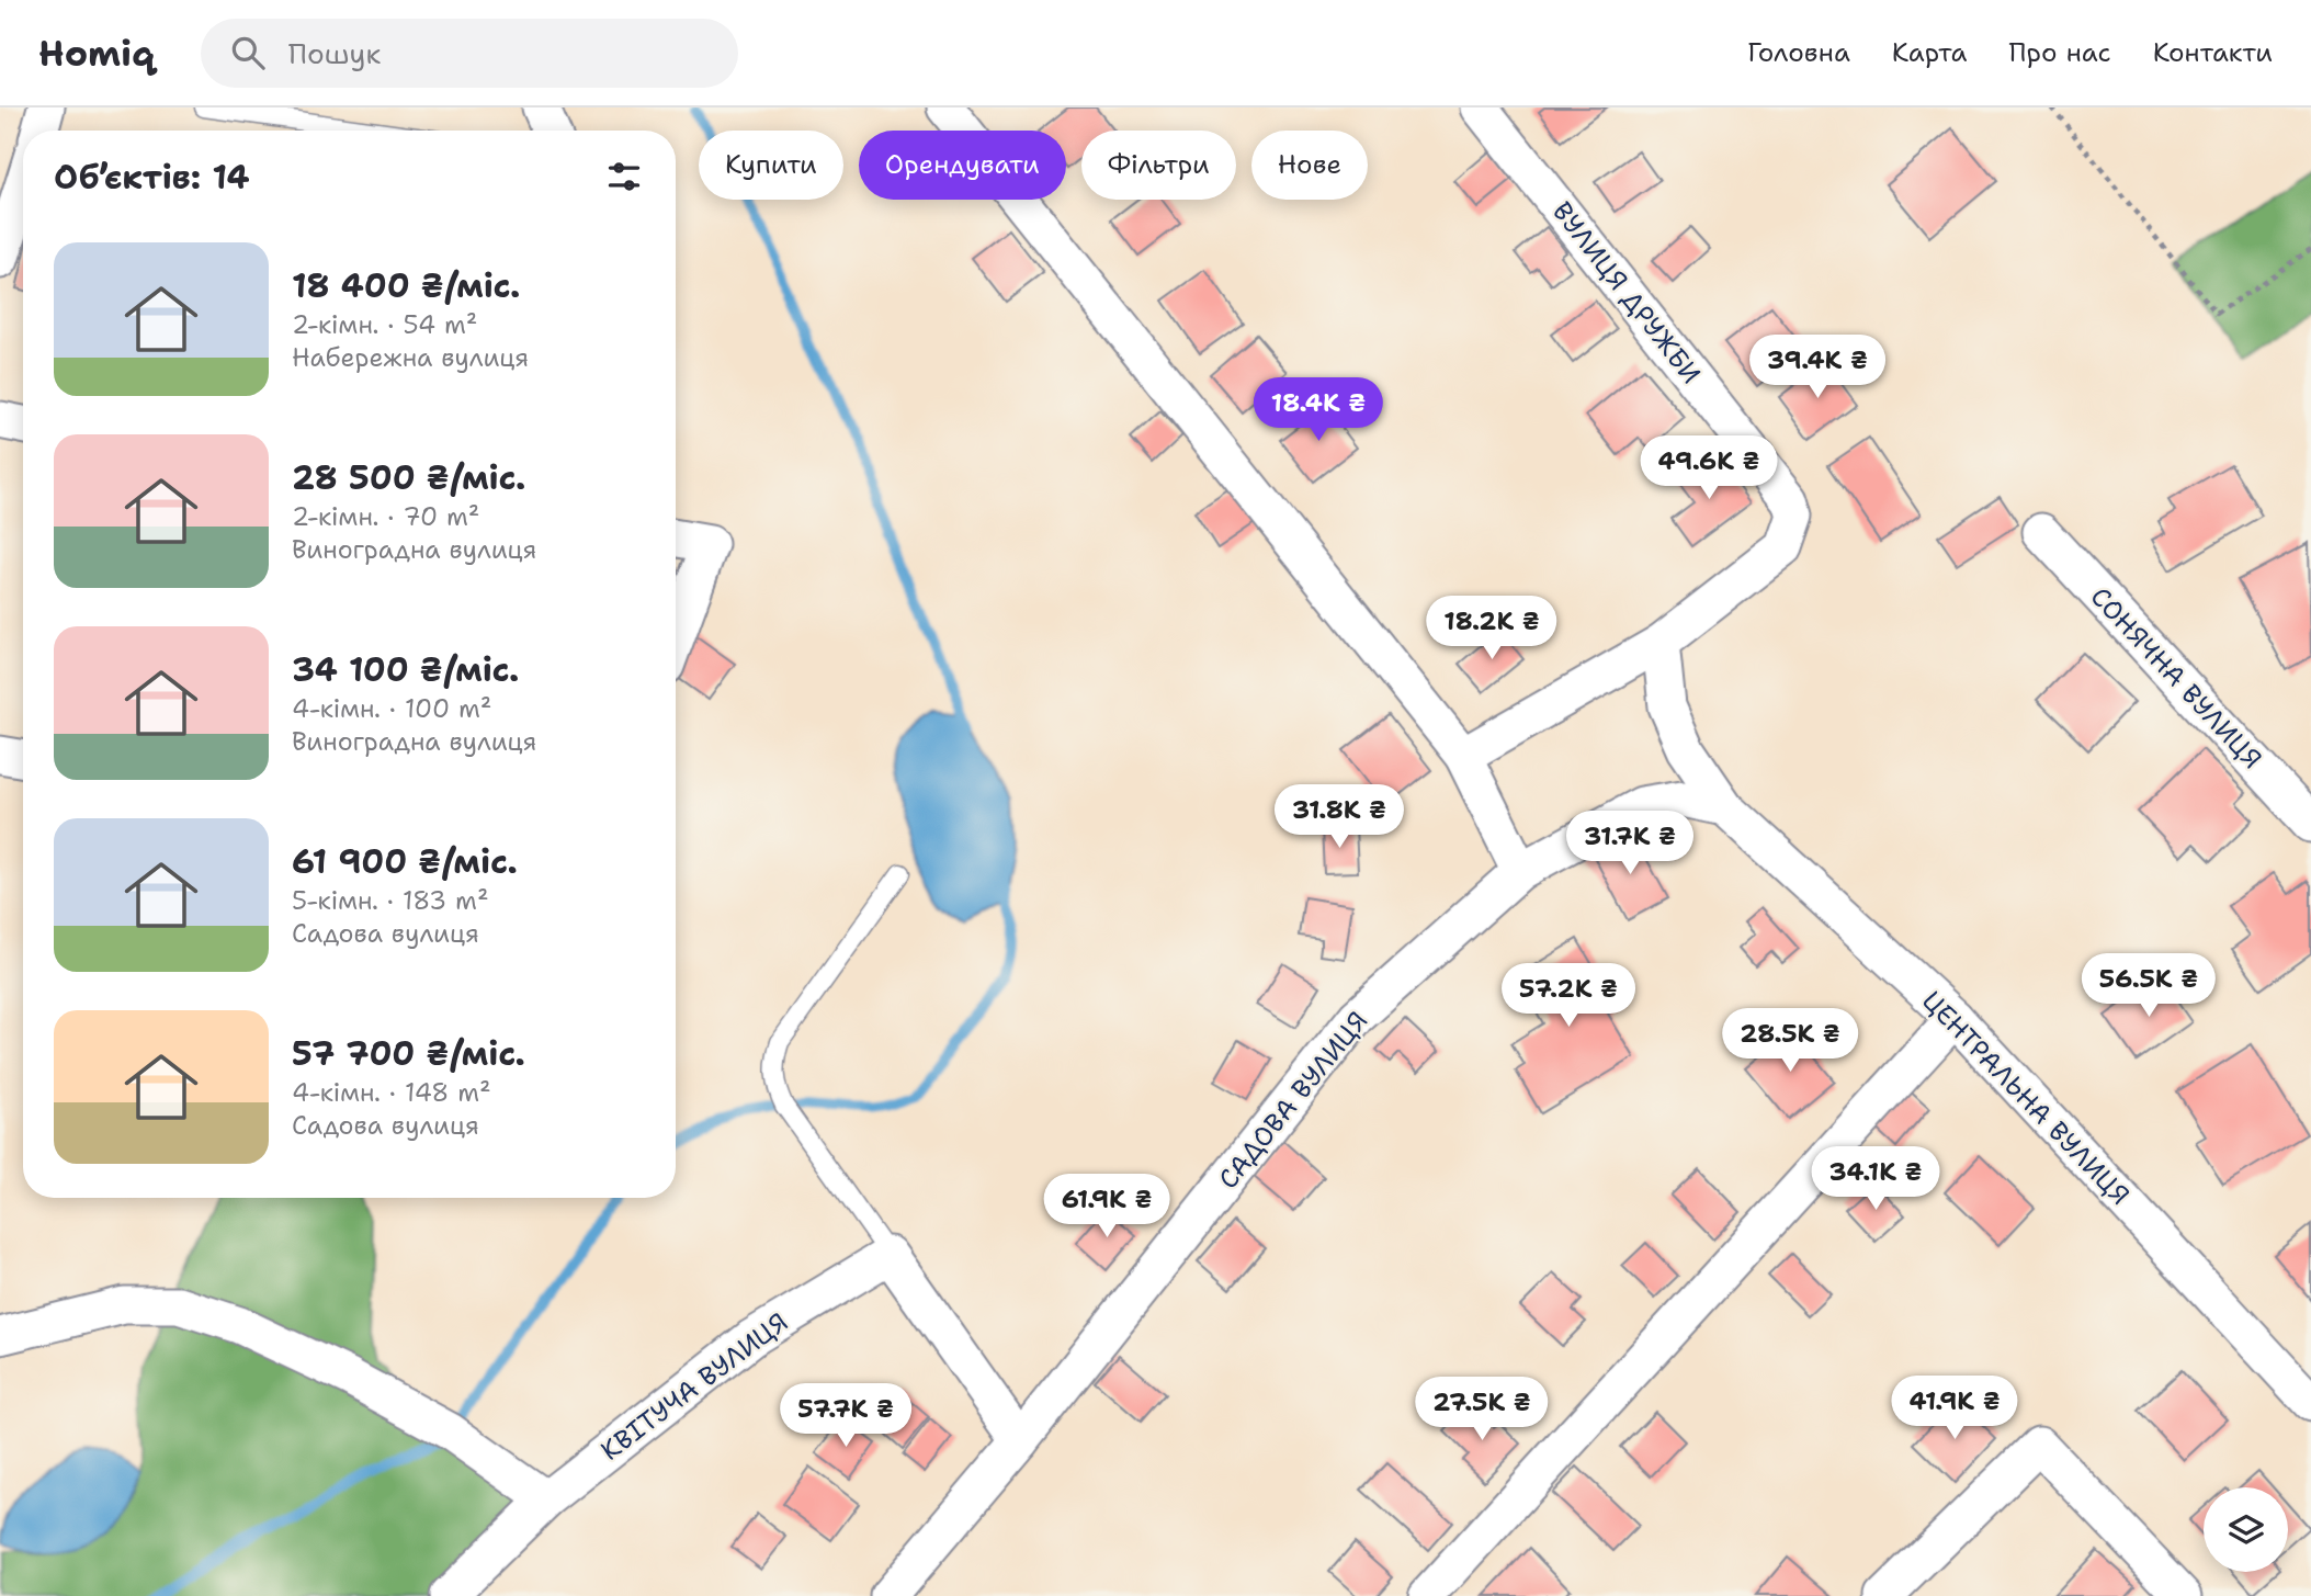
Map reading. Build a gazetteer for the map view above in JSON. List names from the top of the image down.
{
  "streets": {
    "street": [
      "ВУЛИЦЯ ДРУЖБИ",
      "СОНЯЧНА ВУЛИЦЯ",
      "ЦЕНТРАЛЬНА ВУЛИЦЯ",
      "САДОВА ВУЛИЦЯ",
      "КВІТУЧА ВУЛИЦЯ"
    ]
  },
  "crossings": [
    ["ЦЕНТРАЛЬНА ВУЛИЦЯ", "САДОВА ВУЛИЦЯ"]
  ],
  "page": {
    "header": "Homiq",
    "search": "Пошук",
    "nav": [
      "Головна",
      "Карта",
      "Про нас",
      "Контакти"
    ],
    "chip": [
      "Купити",
      "Орендувати",
      "Фільтри",
      "Нове"
    ],
    "heading": "Об’єктів: 14",
    "list": [
      {
        "name": "18 400 ₴/міс.",
        "note": "2-кімн. · 54 m² · Набережна вулиця"
      },
      {
        "name": "28 500 ₴/міс.",
        "note": "2-кімн. · 70 m² · Виноградна вулиця"
      },
      {
        "name": "34 100 ₴/міс.",
        "note": "4-кімн. · 100 m² · Виноградна вулиця"
      },
      {
        "name": "61 900 ₴/міс.",
        "note": "5-кімн. · 183 m² · Садова вулиця"
      },
      {
        "name": "57 700 ₴/міс.",
        "note": "4-кімн. · 148 m² · Садова вулиця"
      }
    ],
    "price": [
      "39.4K ₴",
      "18.4K ₴",
      "49.6K ₴",
      "18.2K ₴",
      "31.8K ₴",
      "31.7K ₴",
      "56.5K ₴",
      "57.2K ₴",
      "28.5K ₴",
      "34.1K ₴",
      "61.9K ₴",
      "41.9K ₴",
      "27.5K ₴",
      "57.7K ₴"
    ]
  }
}
